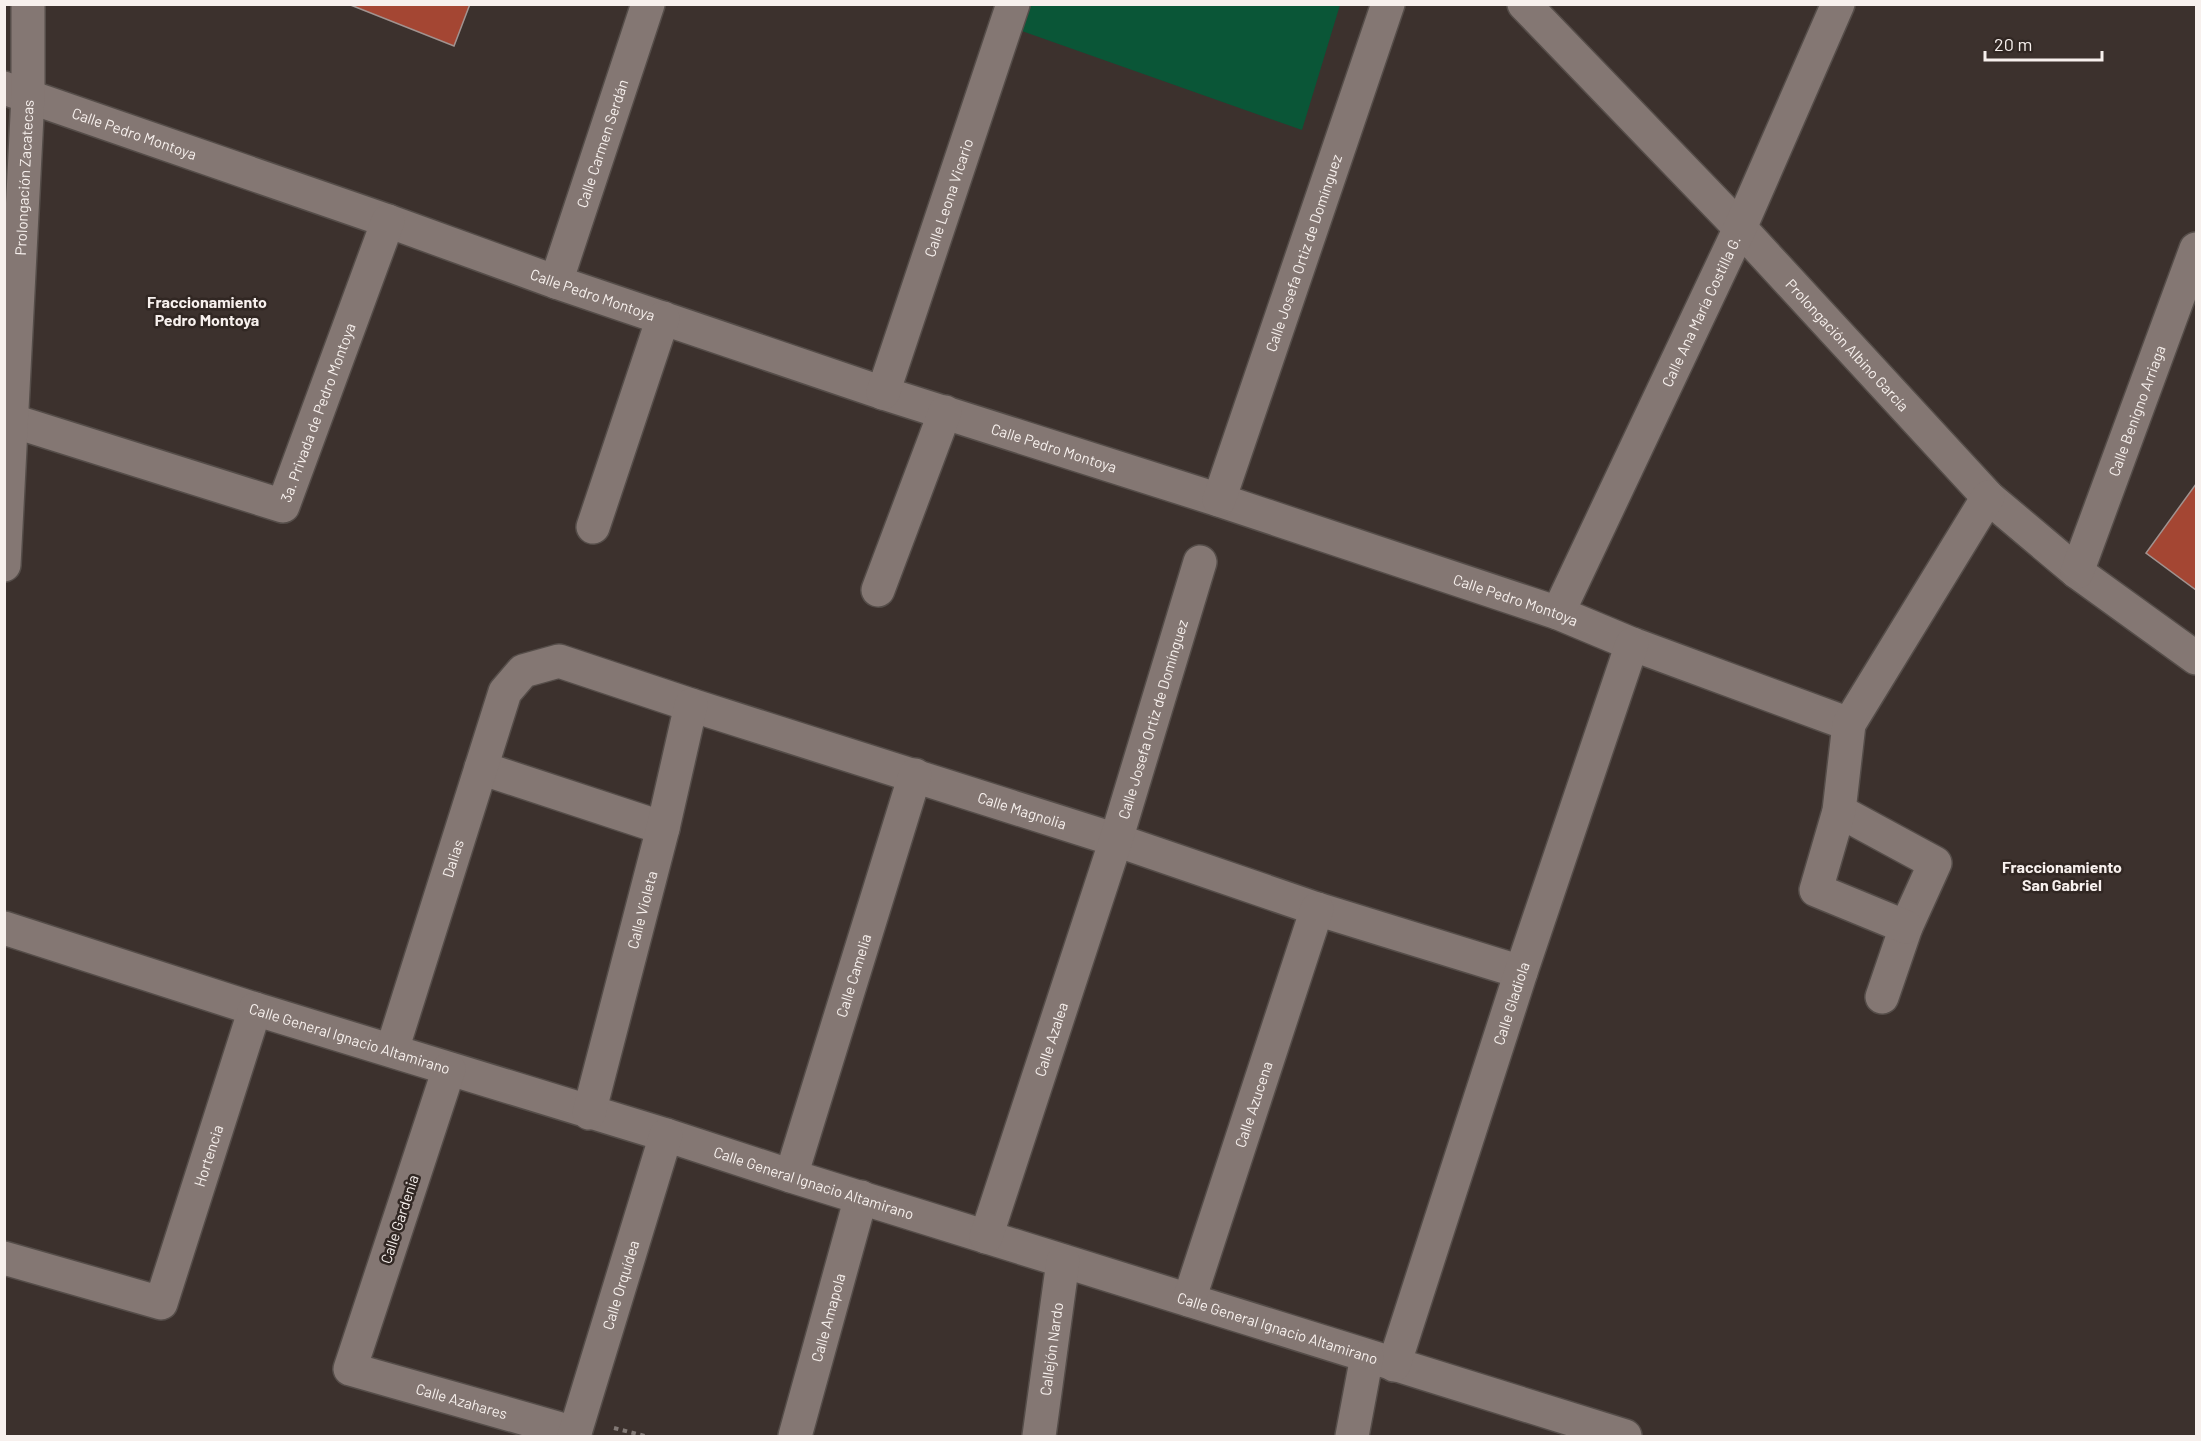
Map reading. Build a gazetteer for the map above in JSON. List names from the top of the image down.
{
  "streets": {
    "street": [
      "Calle Pedro Montoya",
      "Calle Carmen Serdán",
      "Prolongación Zacatecas",
      "Calle Leona Vicario",
      "Calle Josefa Ortiz de Domínguez",
      "Calle Ana María Costilla G.",
      "Prolongación Albino García",
      "Calle Benigno Arriaga",
      "3a. Privada de Pedro Montoya",
      "Calle Magnolia",
      "Dalias",
      "Calle Violeta",
      "Calle Camelia",
      "Calle Gladiola",
      "Calle Azalea",
      "Calle General Ignacio Altamirano",
      "Calle Azucena",
      "Hortencia",
      "Calle Gardenia",
      "Calle Orquídea",
      "Calle Amapola",
      "Callejón Nardo",
      "Calle Azahares"
    ]
  },
  "crossings": [
    ["Calle Pedro Montoya", "Calle Carmen Serdán"],
    ["Calle Pedro Montoya", "Prolongación Zacatecas"],
    ["Calle Pedro Montoya", "Calle Leona Vicario"],
    ["Calle Pedro Montoya", "Calle Josefa Ortiz de Domínguez"],
    ["Calle Pedro Montoya", "Calle Ana María Costilla G."],
    ["Calle Pedro Montoya", "3a. Privada de Pedro Montoya"],
    ["Calle Pedro Montoya", "Calle Gladiola"],
    ["Prolongación Zacatecas", "3a. Privada de Pedro Montoya"],
    ["Calle Josefa Ortiz de Domínguez", "Calle Magnolia"],
    ["Calle Josefa Ortiz de Domínguez", "Calle Azalea"],
    ["Calle Ana María Costilla G.", "Prolongación Albino García"],
    ["Prolongación Albino García", "Calle Benigno Arriaga"],
    ["Calle Magnolia", "Dalias"],
    ["Calle Magnolia", "Calle Violeta"],
    ["Calle Magnolia", "Calle Camelia"],
    ["Calle Magnolia", "Calle Gladiola"],
    ["Calle Magnolia", "Calle Azalea"],
    ["Calle Magnolia", "Calle Azucena"],
    ["Dalias", "Calle General Ignacio Altamirano"],
    ["Calle Violeta", "Calle General Ignacio Altamirano"],
    ["Calle Camelia", "Calle General Ignacio Altamirano"],
    ["Calle Gladiola", "Calle General Ignacio Altamirano"],
    ["Calle Azalea", "Calle General Ignacio Altamirano"],
    ["Calle General Ignacio Altamirano", "Calle Azucena"],
    ["Calle General Ignacio Altamirano", "Hortencia"],
    ["Calle General Ignacio Altamirano", "Calle Gardenia"],
    ["Calle General Ignacio Altamirano", "Calle Orquídea"],
    ["Calle General Ignacio Altamirano", "Calle Amapola"],
    ["Calle General Ignacio Altamirano", "Callejón Nardo"],
    ["Calle Gardenia", "Calle Azahares"],
    ["Calle Orquídea", "Calle Azahares"]
  ],
  "districts": ["Fraccionamiento Pedro Montoya", "Fraccionamiento San Gabriel"],
  "scale_bar": "20 m"
}
